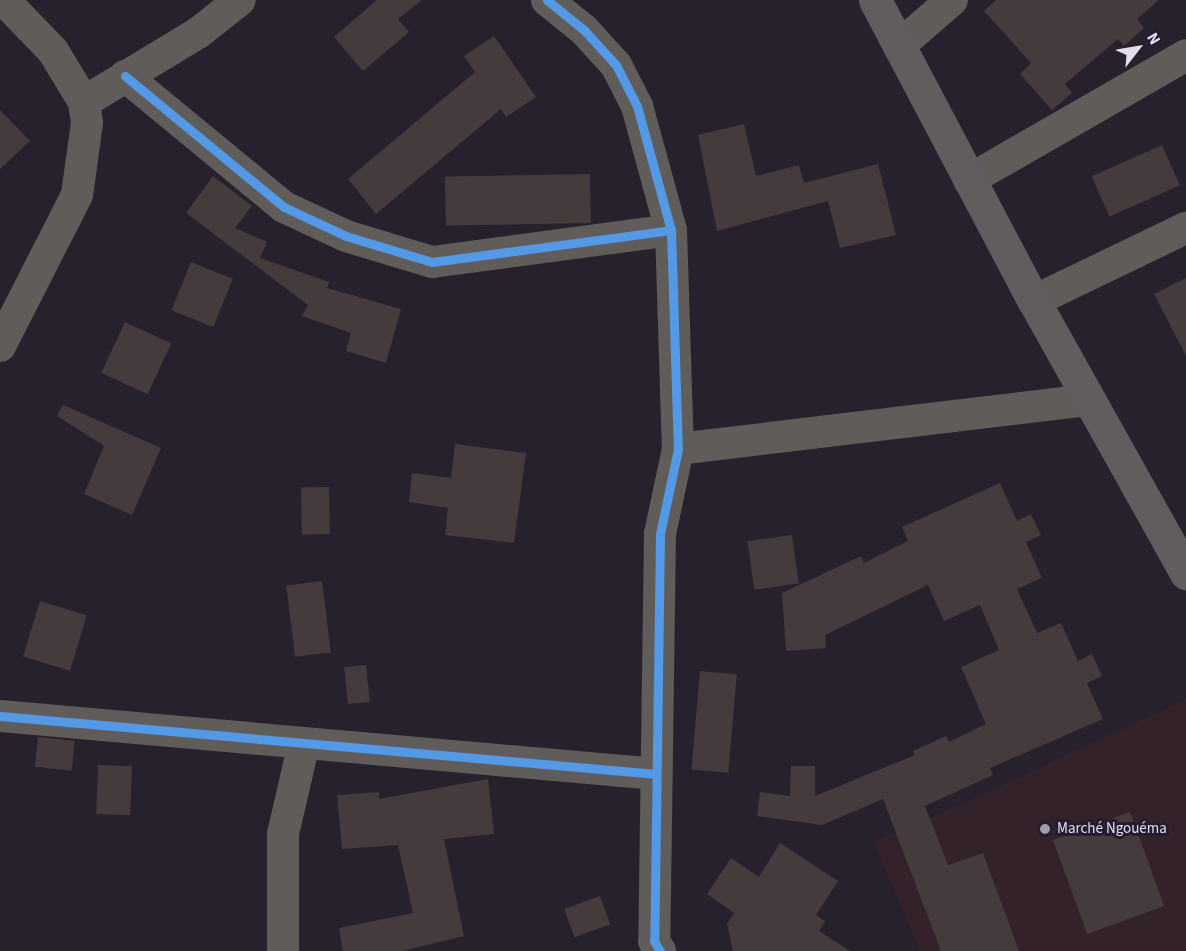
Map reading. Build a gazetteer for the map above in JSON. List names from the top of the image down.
{
  "places": ["Marché Ngouéma"],
  "north": "top right"
}
